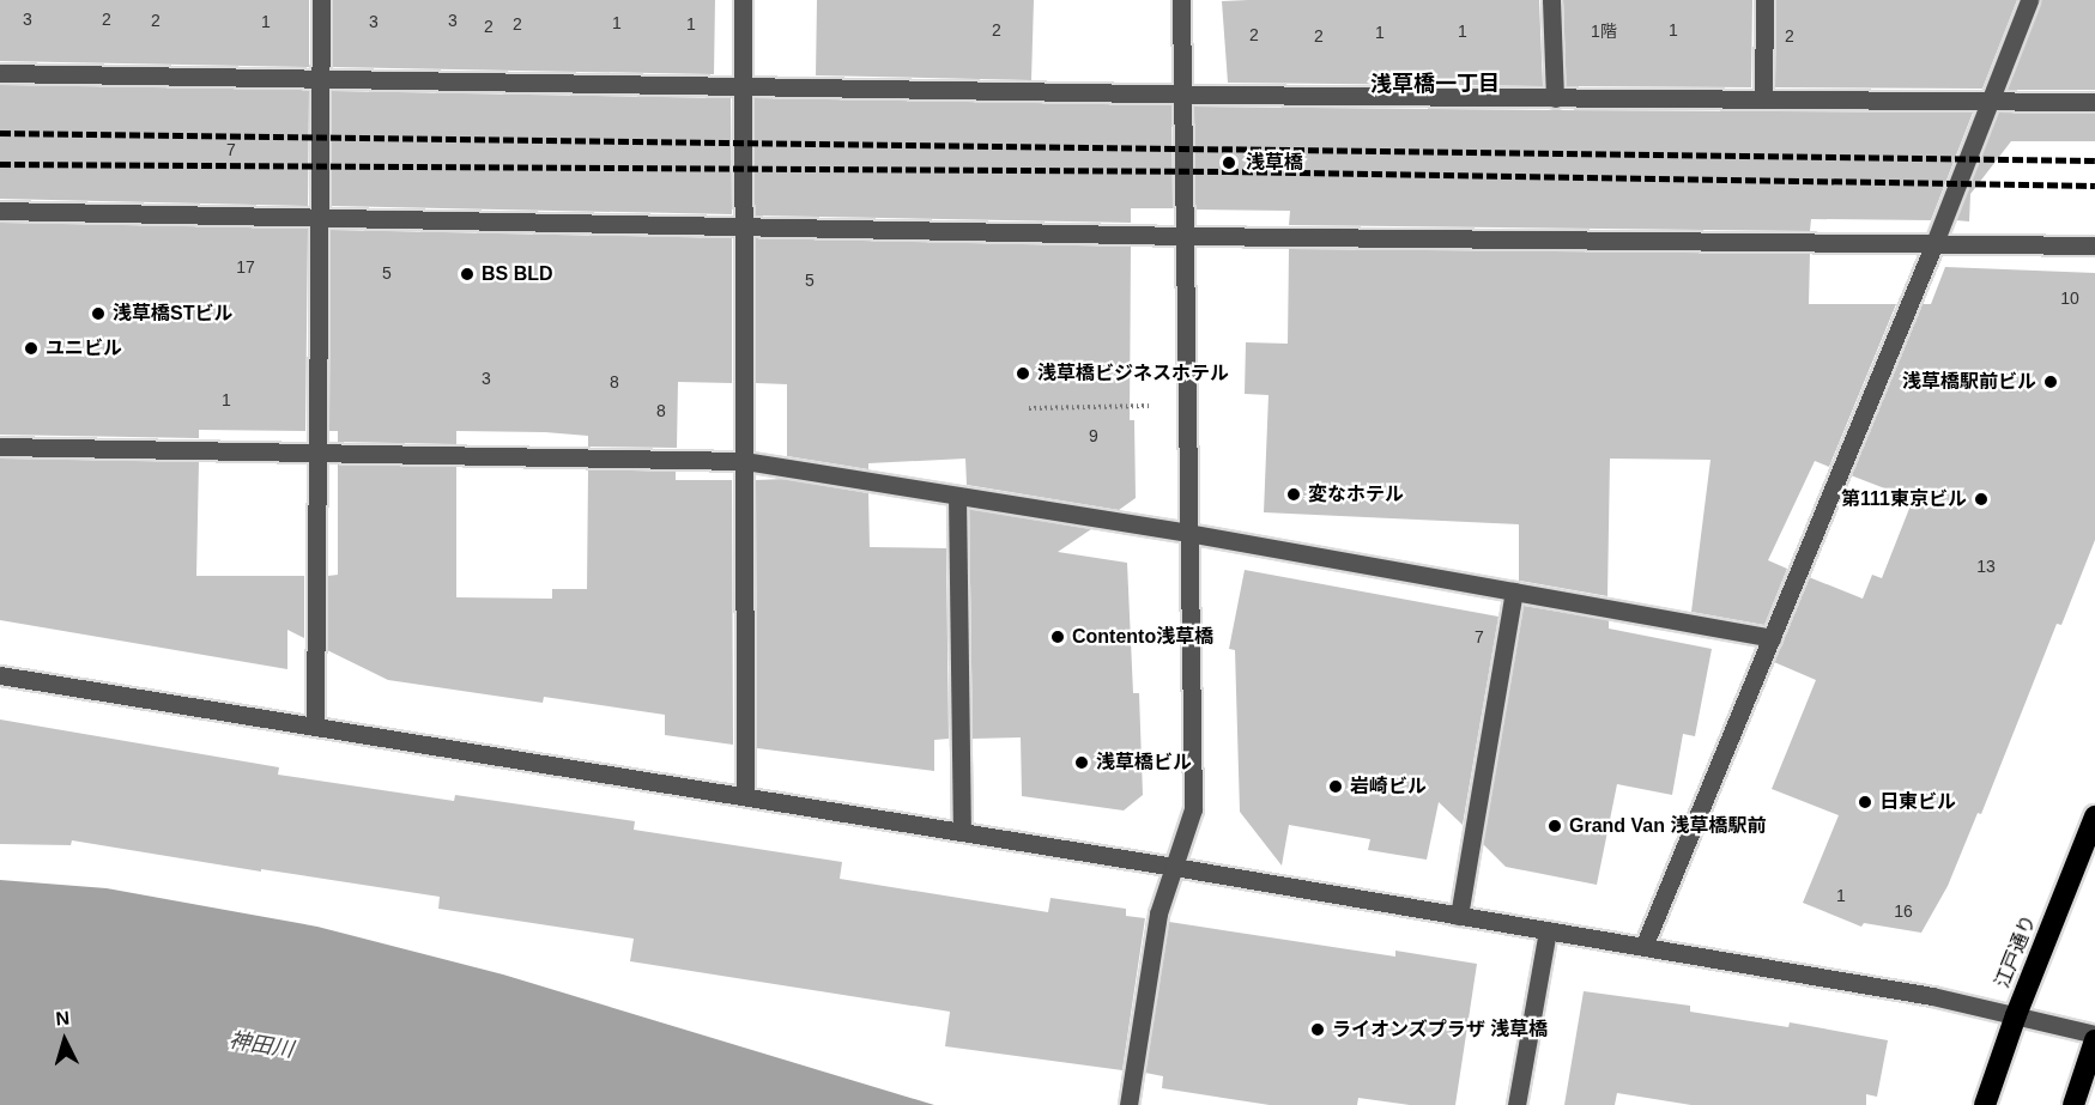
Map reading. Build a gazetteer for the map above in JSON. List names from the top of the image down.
{
  "streets": {
    "highway": ["江戸通り"]
  },
  "districts": ["浅草橋一丁目"],
  "water": ["神田川"],
  "places": [
    "浅草橋",
    "BS BLD",
    "浅草橋STビル",
    "ユニビル",
    "浅草橋ビジネスホテル",
    "浅草橋駅前ビル",
    "変なホテル",
    "第111東京ビル",
    "Contento浅草橋",
    "浅草橋ビル",
    "岩崎ビル",
    "日東ビル",
    "Grand Van 浅草橋駅前",
    "ライオンズプラザ 浅草橋"
  ],
  "house_numbers": [
    "3",
    "2",
    "2",
    "3",
    "1",
    "3",
    "1",
    "2",
    "1",
    "2",
    "2",
    "1",
    "1",
    "1階",
    "1",
    "2",
    "2",
    "2",
    "7",
    "17",
    "5",
    "5",
    "10",
    "3",
    "8",
    "1",
    "8",
    "9",
    "13",
    "7",
    "1",
    "16"
  ],
  "north": "top"
}
